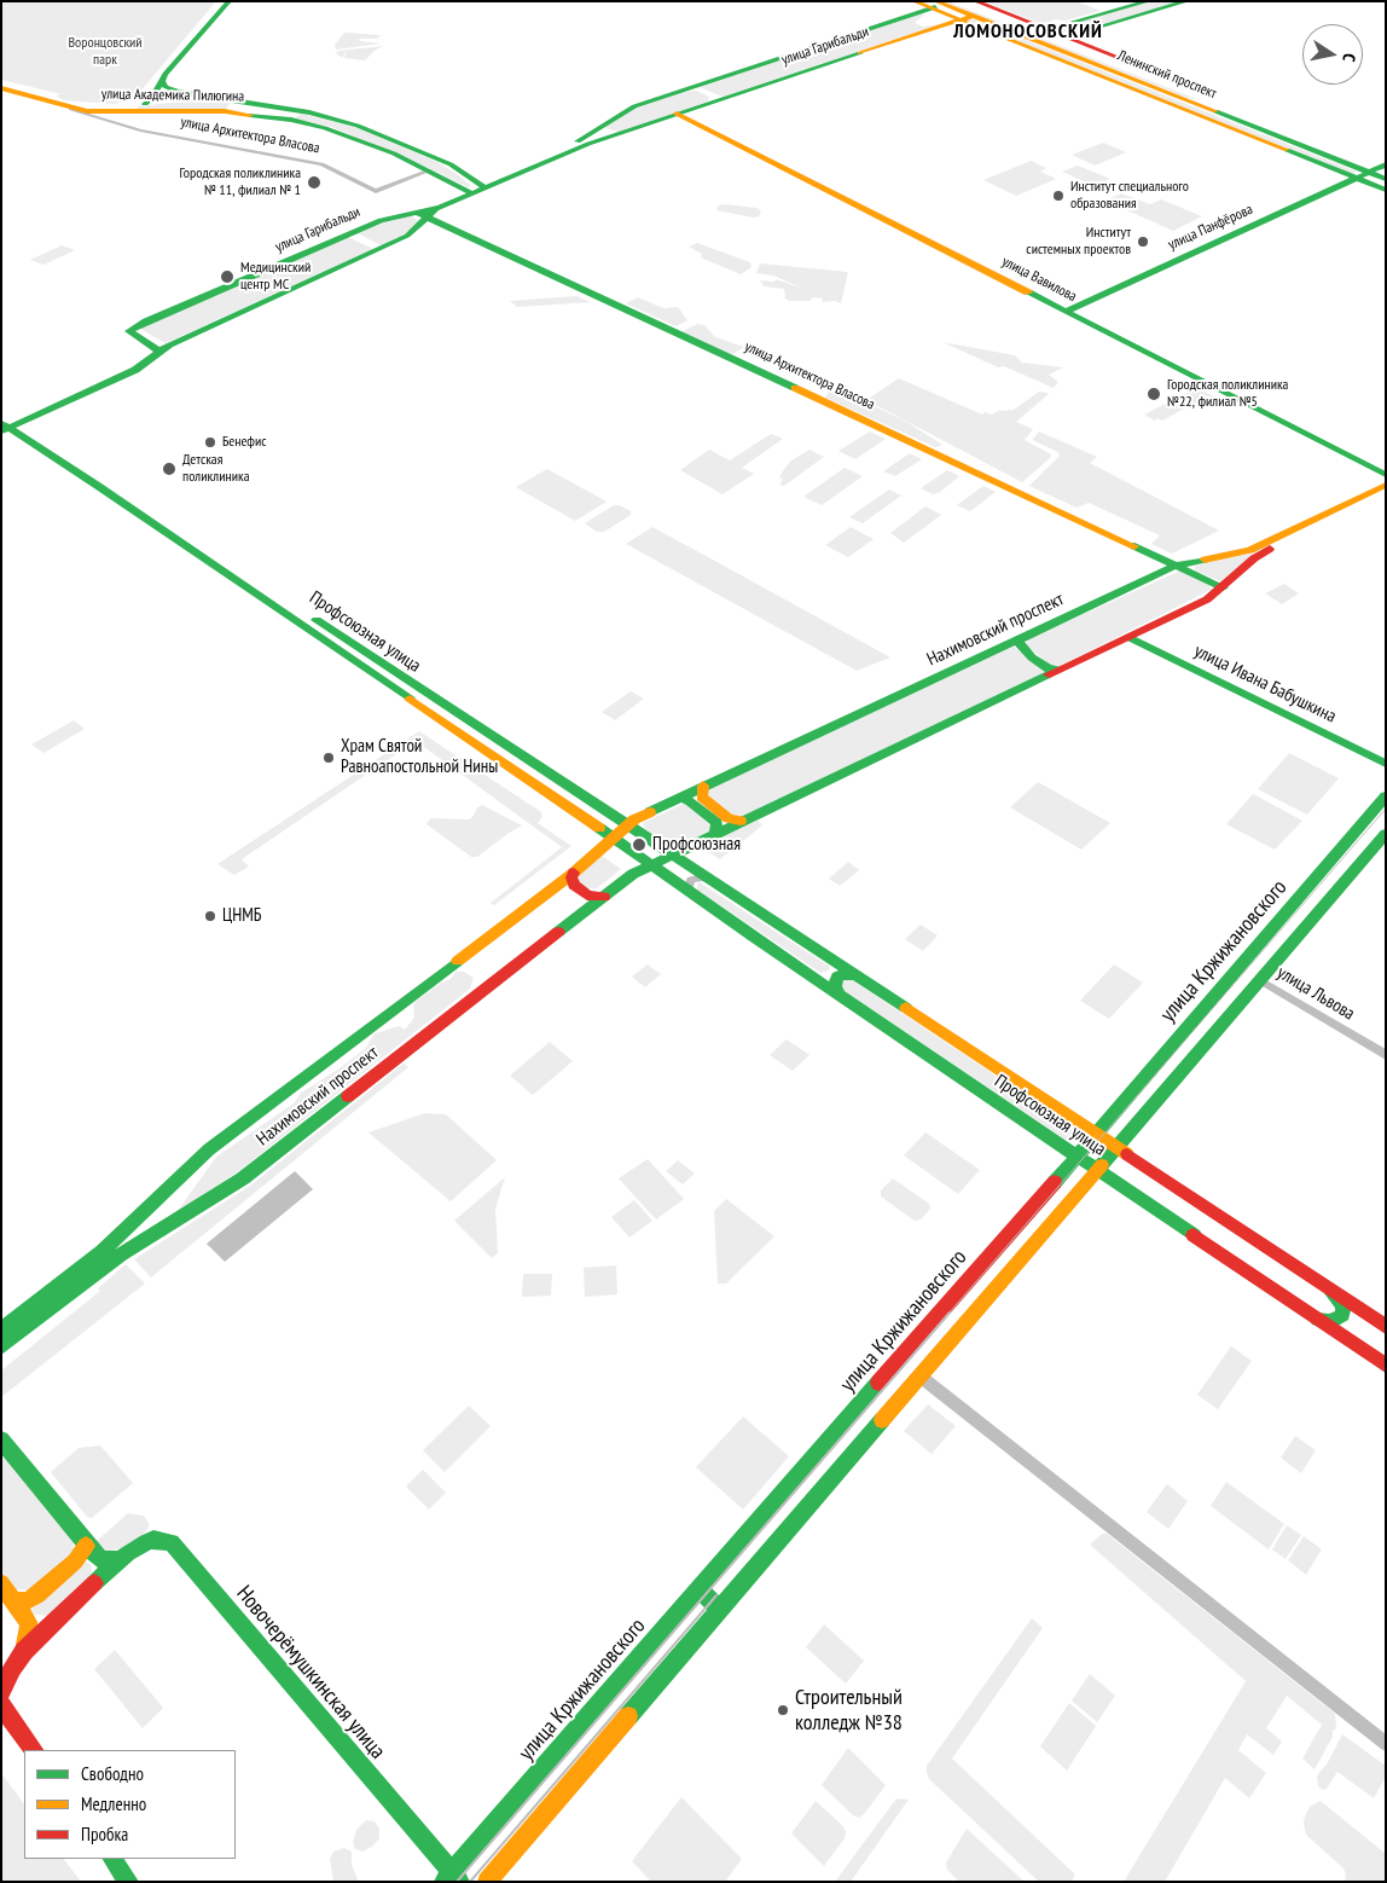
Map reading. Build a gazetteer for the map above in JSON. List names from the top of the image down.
{
  "streets": {
    "street": [
      "улица Гарибальди",
      "Ленинский проспект",
      "улица Академика Пилюгина",
      "улица Архитектора Власова",
      "улица Панфёрова",
      "улица Вавилова",
      "Нахимовский проспект",
      "Профсоюзная улица",
      "улица Ивана Бабушкина",
      "улица Кржижановского",
      "улица Львова",
      "Новочерёмушкинская улица"
    ]
  },
  "crossings": [
    ["улица Гарибальди", "Ленинский проспект"],
    ["улица Гарибальди", "улица Академика Пилюгина"],
    ["улица Гарибальди", "улица Архитектора Власова"],
    ["улица Гарибальди", "улица Вавилова"],
    ["Ленинский проспект", "улица Панфёрова"],
    ["улица Академика Пилюгина", "улица Архитектора Власова"],
    ["улица Архитектора Власова", "Нахимовский проспект"],
    ["улица Панфёрова", "улица Вавилова"],
    ["улица Вавилова", "Нахимовский проспект"],
    ["Нахимовский проспект", "Профсоюзная улица"],
    ["Профсоюзная улица", "улица Кржижановского"],
    ["улица Кржижановского", "Новочерёмушкинская улица"]
  ],
  "districts": ["ЛОМОНОСОВСКИЙ"],
  "parks": ["Воронцовский парк"],
  "places": [
    "Городская поликлиника № 11, филиал № 1",
    "Институт специального образования",
    "Институт системных проектов",
    "Медицинский центр МС",
    "Городская поликлиника №22, филиал №5",
    "Бенефис",
    "Детская поликлиника",
    "Храм Святой Равноапостольной Нины",
    "Профсоюзная",
    "ЦНМБ",
    "Строительный колледж №38"
  ],
  "legend": ["Свободно", "Медленно", "Пробка"],
  "north": "right"
}
